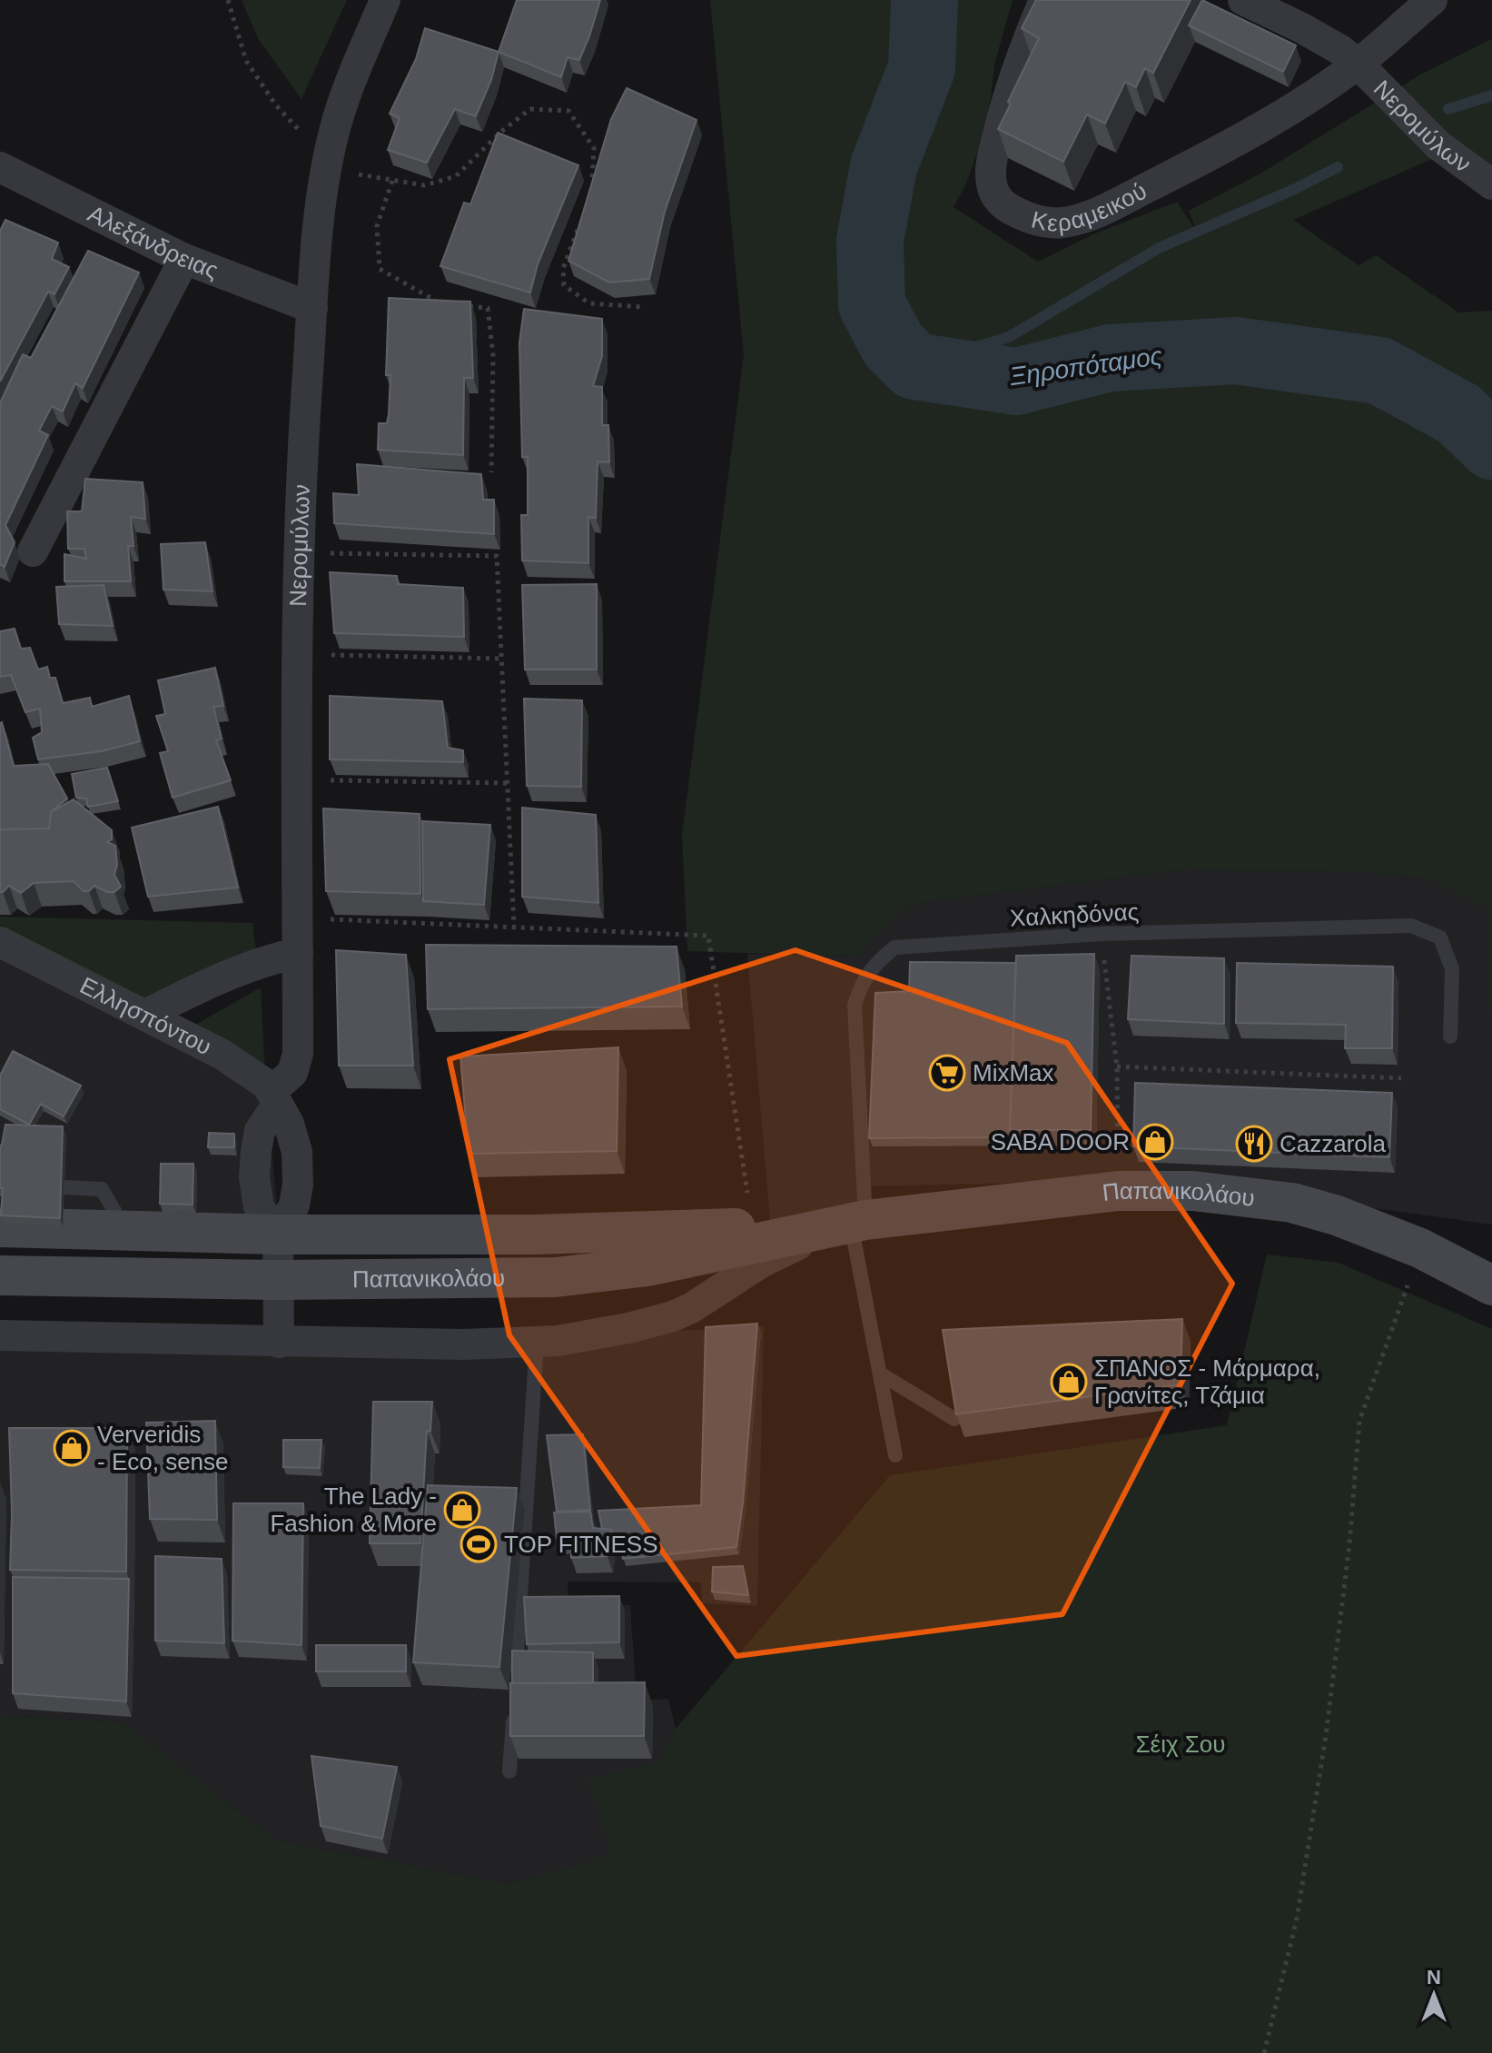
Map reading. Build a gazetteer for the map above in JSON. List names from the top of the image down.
{
  "streets": {
    "main road": ["Παπανικολάου"],
    "street": [
      "Νερομύλων",
      "Κεραμεικού",
      "Αλεξάνδρειας",
      "Ελλησπόντου"
    ],
    "lane": ["Χαλκηδόνας"]
  },
  "crossings": [
    ["Νερομύλων", "Κεραμεικού"],
    ["Νερομύλων", "Αλεξάνδρειας"],
    ["Νερομύλων", "Ελλησπόντου"],
    ["Νερομύλων", "Παπανικολάου"],
    ["Χαλκηδόνας", "Παπανικολάου"]
  ],
  "water": ["Ξηροπόταμος"],
  "parks": ["Σέιχ Σου"],
  "places": {
    "supermarket": ["MixMax"],
    "shop": [
      "SABA DOOR",
      "ΣΠΑΝΟΣ - Μάρμαρα, Γρανίτες, Τζάμια",
      "Ververidis - Eco, sense",
      "The Lady - Fashion & More"
    ],
    "restaurant": ["Cazzarola"],
    "sports": ["TOP FITNESS"]
  },
  "north": "top"
}
